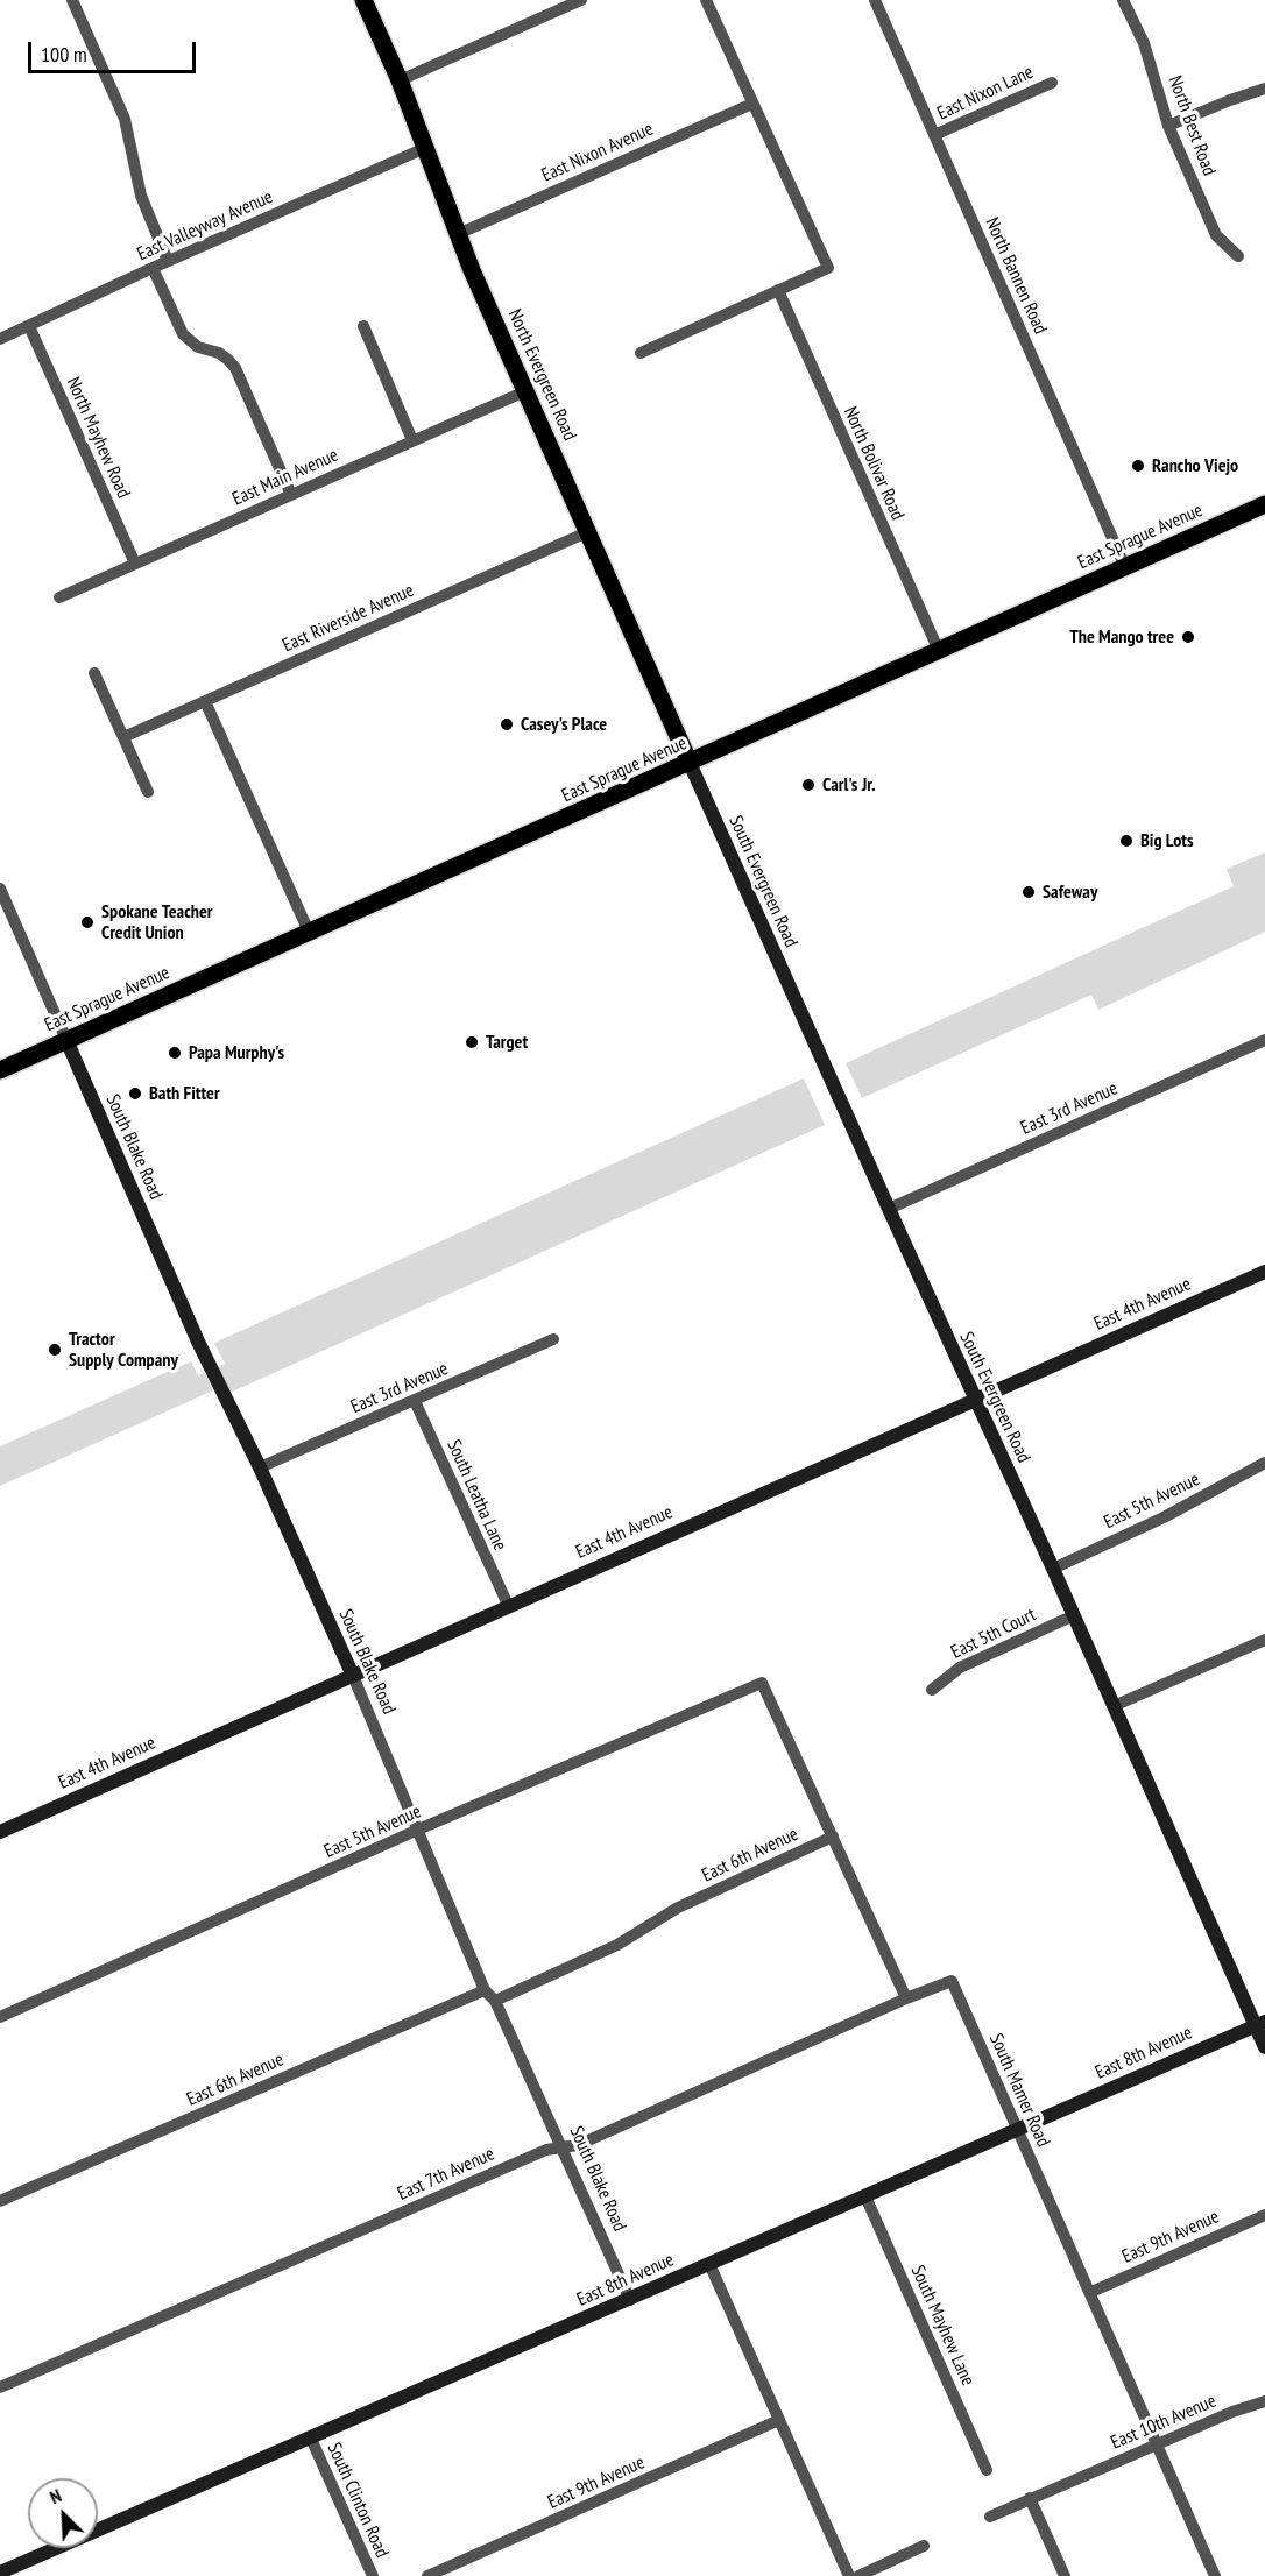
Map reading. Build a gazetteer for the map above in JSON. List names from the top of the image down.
{
  "streets": {
    "main road": ["North Evergreen Road", "East Sprague Avenue"],
    "street": [
      "East Nixon Lane",
      "North Best Road",
      "East Nixon Avenue",
      "East Valleyway Avenue",
      "North Bannen Road",
      "North Mayhew Road",
      "North Bolivar Road",
      "East Main Avenue",
      "East Riverside Avenue",
      "South Evergreen Road",
      "East 3rd Avenue",
      "South Blake Road",
      "East 4th Avenue",
      "South Leatha Lane",
      "East 5th Avenue",
      "East 5th Court",
      "East 6th Avenue",
      "East 8th Avenue",
      "South Mamer Road",
      "East 7th Avenue",
      "East 9th Avenue",
      "South Mayhew Lane",
      "East 10th Avenue",
      "South Clinton Road"
    ]
  },
  "crossings": [
    ["East Nixon Lane", "North Bannen Road"],
    ["East Nixon Avenue", "North Evergreen Road"],
    ["East Valleyway Avenue", "North Evergreen Road"],
    ["East Valleyway Avenue", "North Mayhew Road"],
    ["North Bannen Road", "East Sprague Avenue"],
    ["North Evergreen Road", "East Main Avenue"],
    ["North Evergreen Road", "East Sprague Avenue"],
    ["North Evergreen Road", "East Riverside Avenue"],
    ["North Evergreen Road", "South Evergreen Road"],
    ["North Mayhew Road", "East Main Avenue"],
    ["North Bolivar Road", "East Sprague Avenue"],
    ["East Sprague Avenue", "South Evergreen Road"],
    ["East Sprague Avenue", "South Blake Road"],
    ["South Evergreen Road", "East 3rd Avenue"],
    ["South Evergreen Road", "East 4th Avenue"],
    ["South Evergreen Road", "East 5th Avenue"],
    ["South Evergreen Road", "East 5th Court"],
    ["South Evergreen Road", "East 8th Avenue"],
    ["East 3rd Avenue", "South Blake Road"],
    ["East 3rd Avenue", "South Leatha Lane"],
    ["South Blake Road", "East 4th Avenue"],
    ["South Blake Road", "East 5th Avenue"],
    ["South Blake Road", "East 6th Avenue"],
    ["South Blake Road", "East 8th Avenue"],
    ["South Blake Road", "East 7th Avenue"],
    ["East 4th Avenue", "South Leatha Lane"],
    ["East 5th Avenue", "East 6th Avenue"],
    ["East 8th Avenue", "South Mamer Road"],
    ["East 8th Avenue", "South Mayhew Lane"],
    ["East 8th Avenue", "South Clinton Road"],
    ["South Mamer Road", "East 7th Avenue"],
    ["South Mamer Road", "East 9th Avenue"],
    ["South Mamer Road", "East 10th Avenue"]
  ],
  "places": [
    "Rancho Viejo",
    "The Mango tree",
    "Casey's Place",
    "Carl's Jr.",
    "Big Lots",
    "Safeway",
    "Spokane Teacher Credit Union",
    "Target",
    "Papa Murphy's",
    "Bath Fitter",
    "Tractor Supply Company"
  ],
  "scale_bar": "100 m",
  "north": "top left"
}
